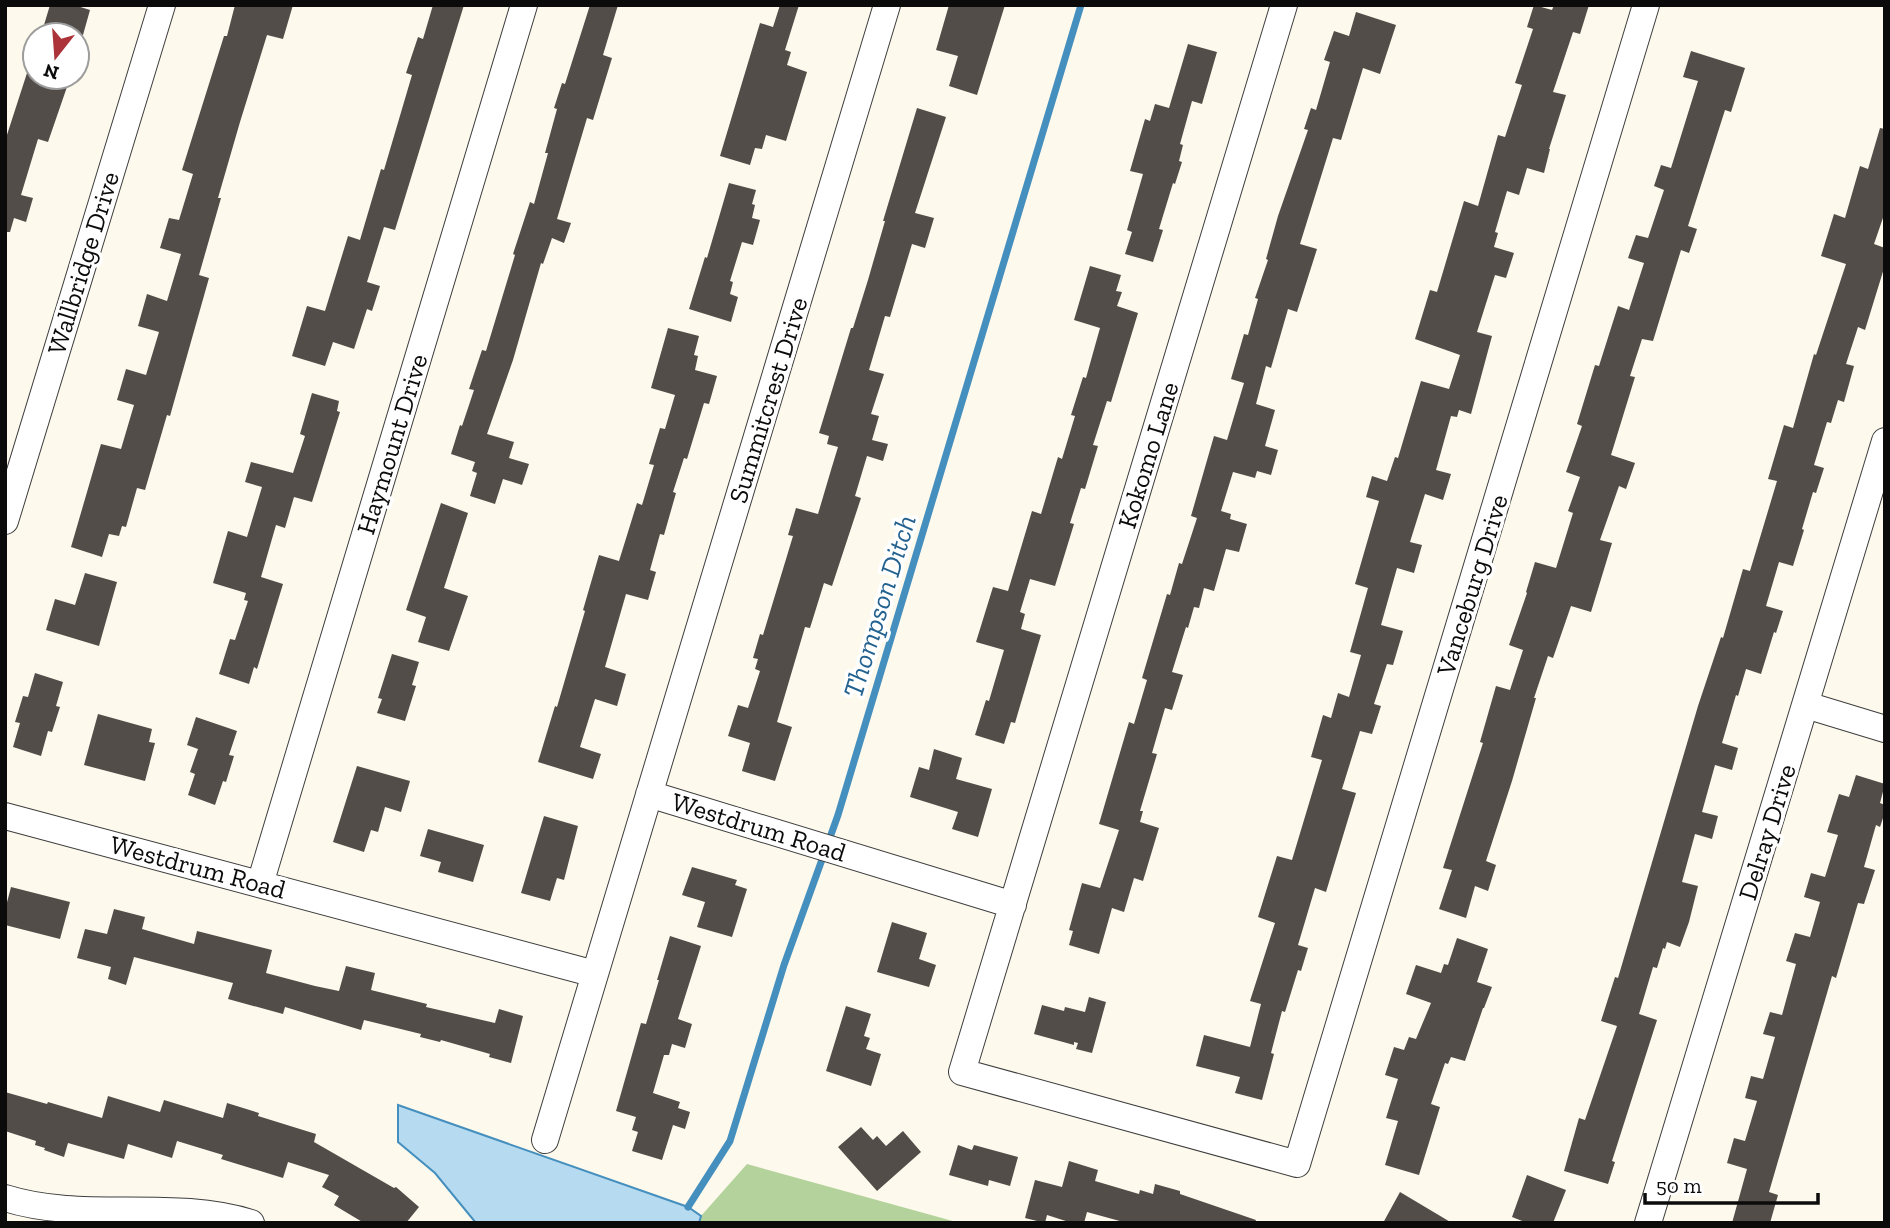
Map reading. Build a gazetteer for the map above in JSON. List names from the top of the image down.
{
  "streets": {
    "street": [
      "Wallbridge Drive",
      "Summitcrest Drive",
      "Haymount Drive",
      "Kokomo Lane",
      "Vanceburg Drive",
      "Westdrum Road",
      "Delray Drive"
    ]
  },
  "crossings": [
    ["Summitcrest Drive", "Westdrum Road"],
    ["Haymount Drive", "Westdrum Road"],
    ["Kokomo Lane", "Vanceburg Drive"],
    ["Kokomo Lane", "Westdrum Road"],
    ["Vanceburg Drive", "Westdrum Road"]
  ],
  "water": ["Thompson Ditch"],
  "scale_bar": "50 m",
  "north": "bottom"
}
